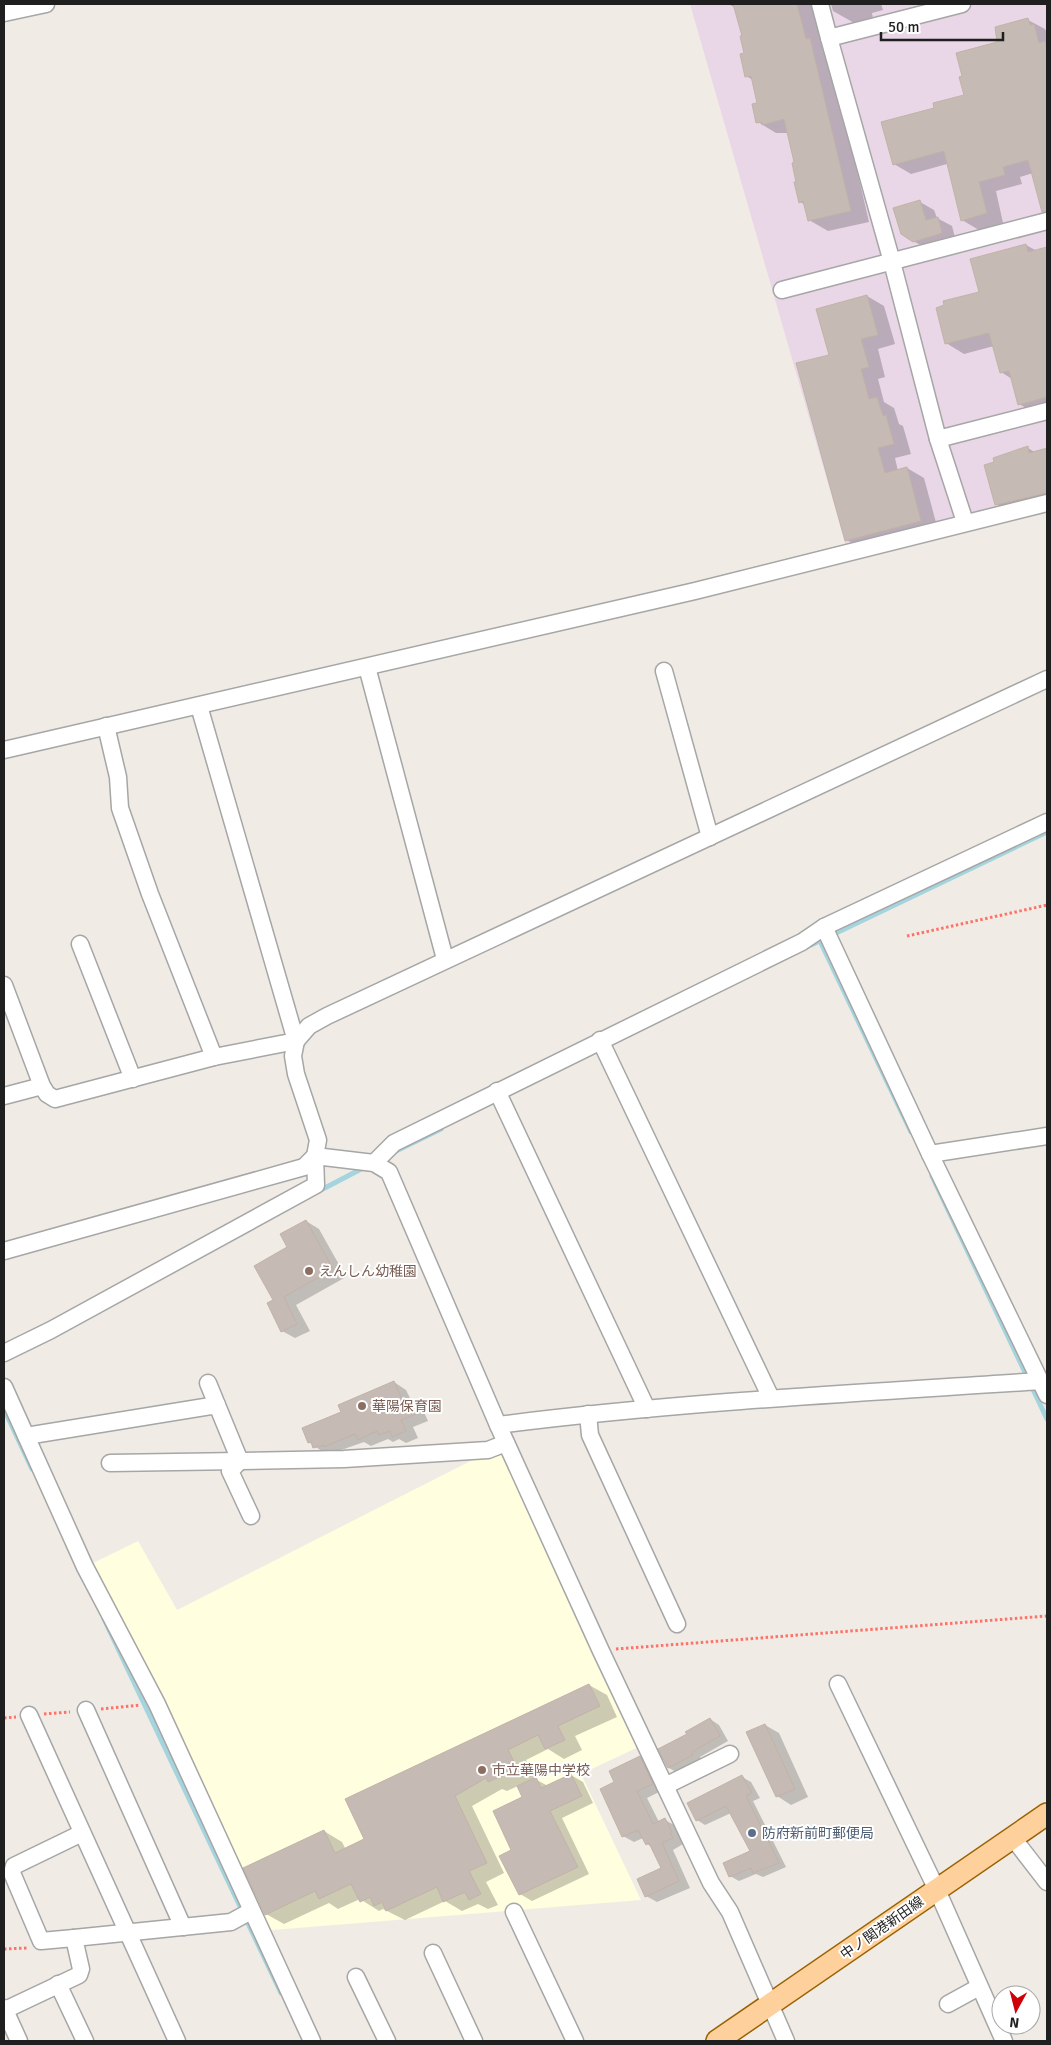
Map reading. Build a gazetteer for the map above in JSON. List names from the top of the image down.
{
  "streets": {
    "main road": ["中ノ関港新田線"]
  },
  "places": [
    "えんしん幼稚園",
    "華陽保育園",
    "市立華陽中学校",
    "防府新前町郵便局"
  ],
  "scale_bar": "50 m",
  "north": "bottom"
}
